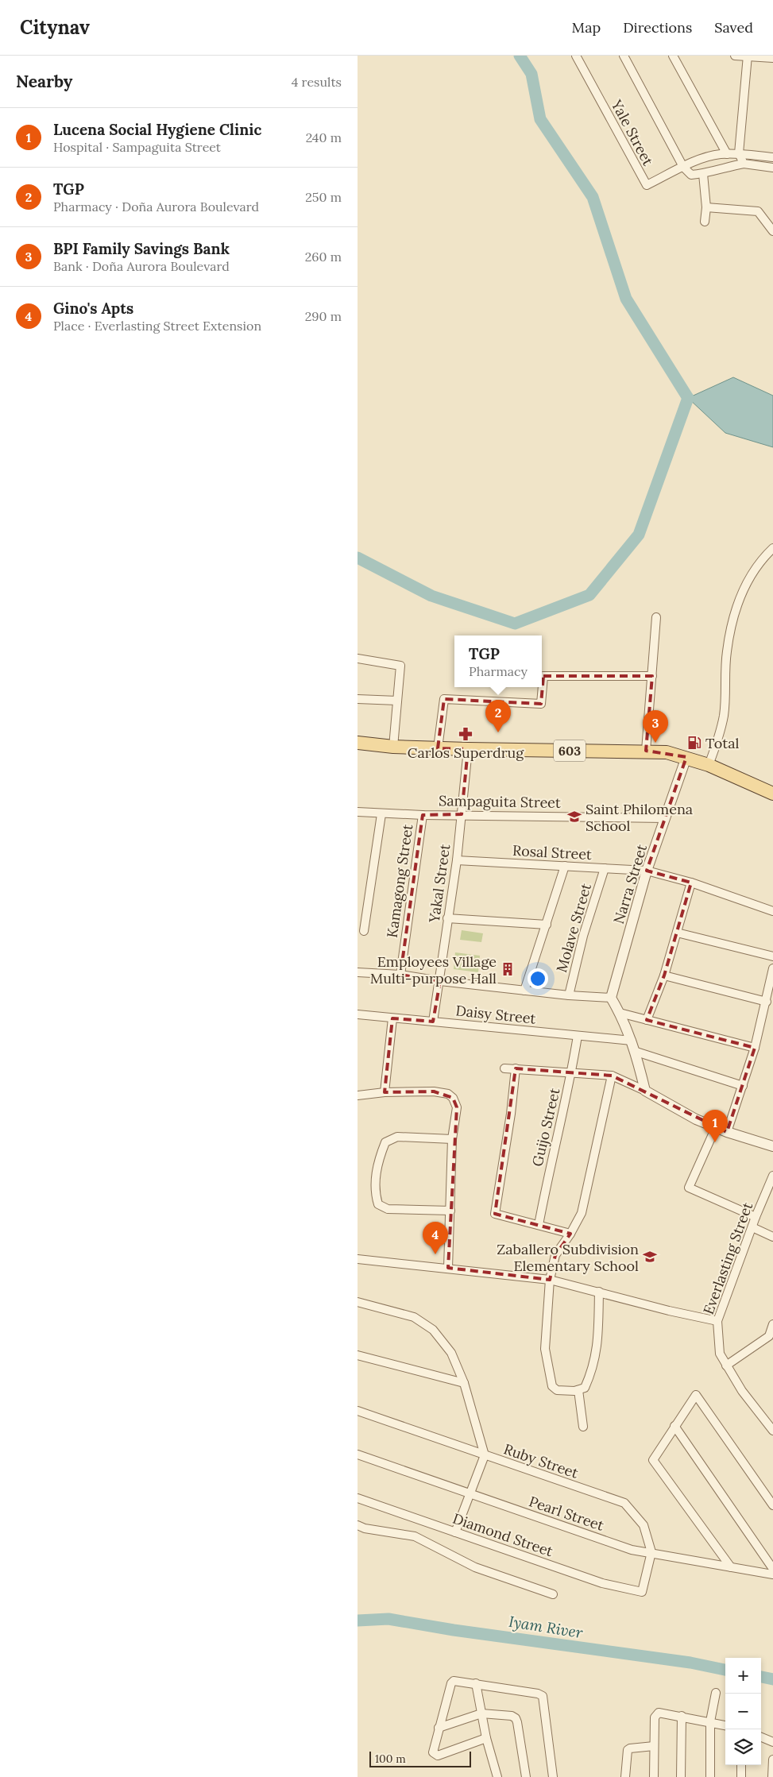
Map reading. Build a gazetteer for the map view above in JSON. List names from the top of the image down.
{
  "streets": {
    "main road": ["603"],
    "street": [
      "Yale Street",
      "Sampaguita Street",
      "Rosal Street",
      "Kamagong Street",
      "Yakal Street",
      "Narra Street",
      "Molave Street",
      "Daisy Street",
      "Guijo Street",
      "Everlasting Street",
      "Ruby Street",
      "Pearl Street",
      "Diamond Street"
    ]
  },
  "crossings": [
    ["603", "Yakal Street"],
    ["603", "Narra Street"],
    ["Sampaguita Street", "Kamagong Street"],
    ["Sampaguita Street", "Yakal Street"],
    ["Sampaguita Street", "Narra Street"],
    ["Rosal Street", "Yakal Street"],
    ["Rosal Street", "Narra Street"],
    ["Rosal Street", "Molave Street"],
    ["Yakal Street", "Daisy Street"],
    ["Daisy Street", "Guijo Street"],
    ["Ruby Street", "Pearl Street"],
    ["Ruby Street", "Diamond Street"]
  ],
  "water": ["Iyam River"],
  "places": {
    "pharmacy": ["Carlos Superdrug"],
    "fuel station": ["Total"],
    "school or university": ["Saint Philomena School", "Zaballero Subdivision Elementary School"],
    "building": ["Employees Village Multi-purpose Hall"]
  },
  "scale_bar": "100 m",
  "page": {
    "header": "Citynav",
    "nav": ["Map", "Directions", "Saved"],
    "heading": ["Nearby", "4 results"],
    "list": [
      {
        "mark": "1",
        "name": "Lucena Social Hygiene Clinic",
        "note": "Hospital · Sampaguita Street",
        "value": "240 m"
      },
      {
        "mark": "2",
        "name": "TGP",
        "note": "Pharmacy · Doña Aurora Boulevard",
        "value": "250 m"
      },
      {
        "mark": "3",
        "name": "BPI Family Savings Bank",
        "note": "Bank · Doña Aurora Boulevard",
        "value": "260 m"
      },
      {
        "mark": "4",
        "name": "Gino's Apts",
        "note": "Place · Everlasting Street Extension",
        "value": "290 m"
      }
    ],
    "popup": ["TGP", "Pharmacy"],
    "pins": [
      "2",
      "3",
      "1",
      "4"
    ],
    "map_buttons": ["+", "−"],
    "scale": "100 m"
  }
}
